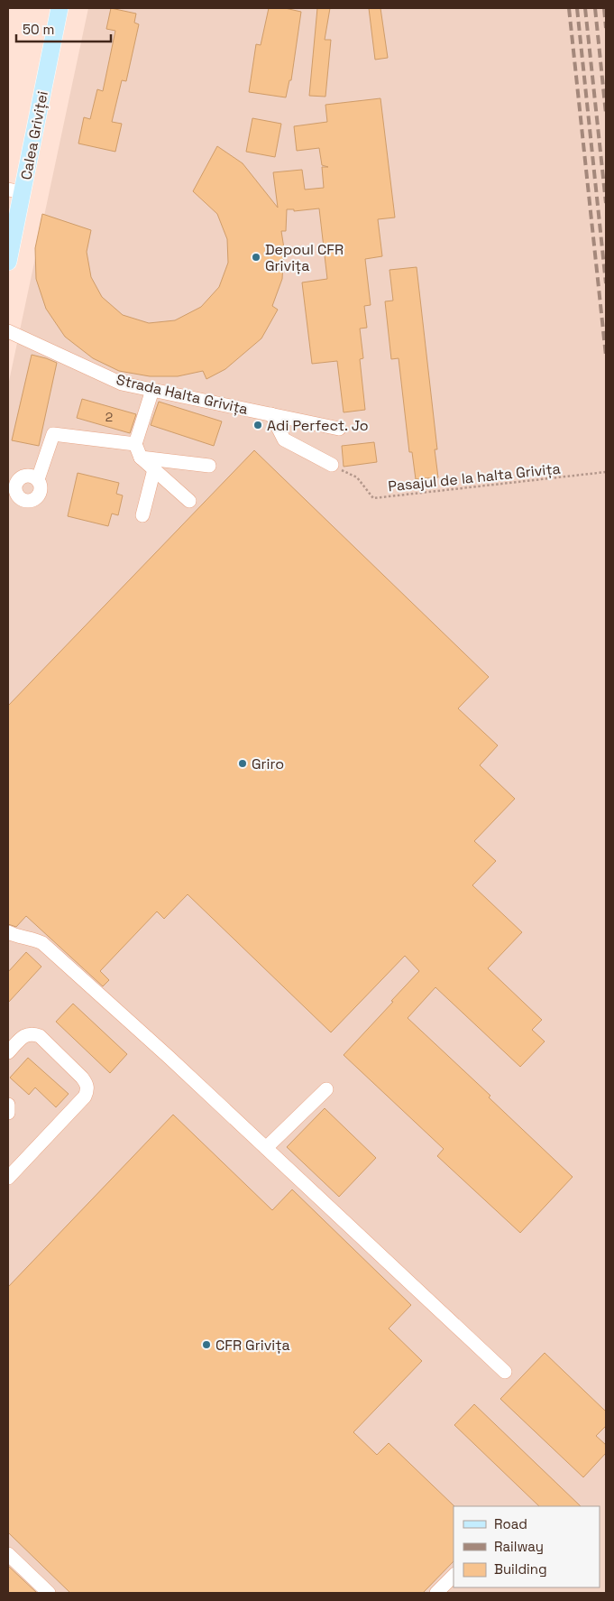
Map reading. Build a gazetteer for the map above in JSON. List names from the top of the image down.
{
  "streets": {
    "main road": ["Calea Griviței"],
    "street": ["Strada Halta Grivița"],
    "path": ["Pasajul de la halta Grivița"]
  },
  "places": [
    "Depoul CFR Grivița",
    "Adi Perfect. Jo",
    "Griro",
    "CFR Grivița"
  ],
  "house_numbers": ["2"],
  "legend": ["Road", "Railway", "Building"],
  "scale_bar": "50 m"
}
